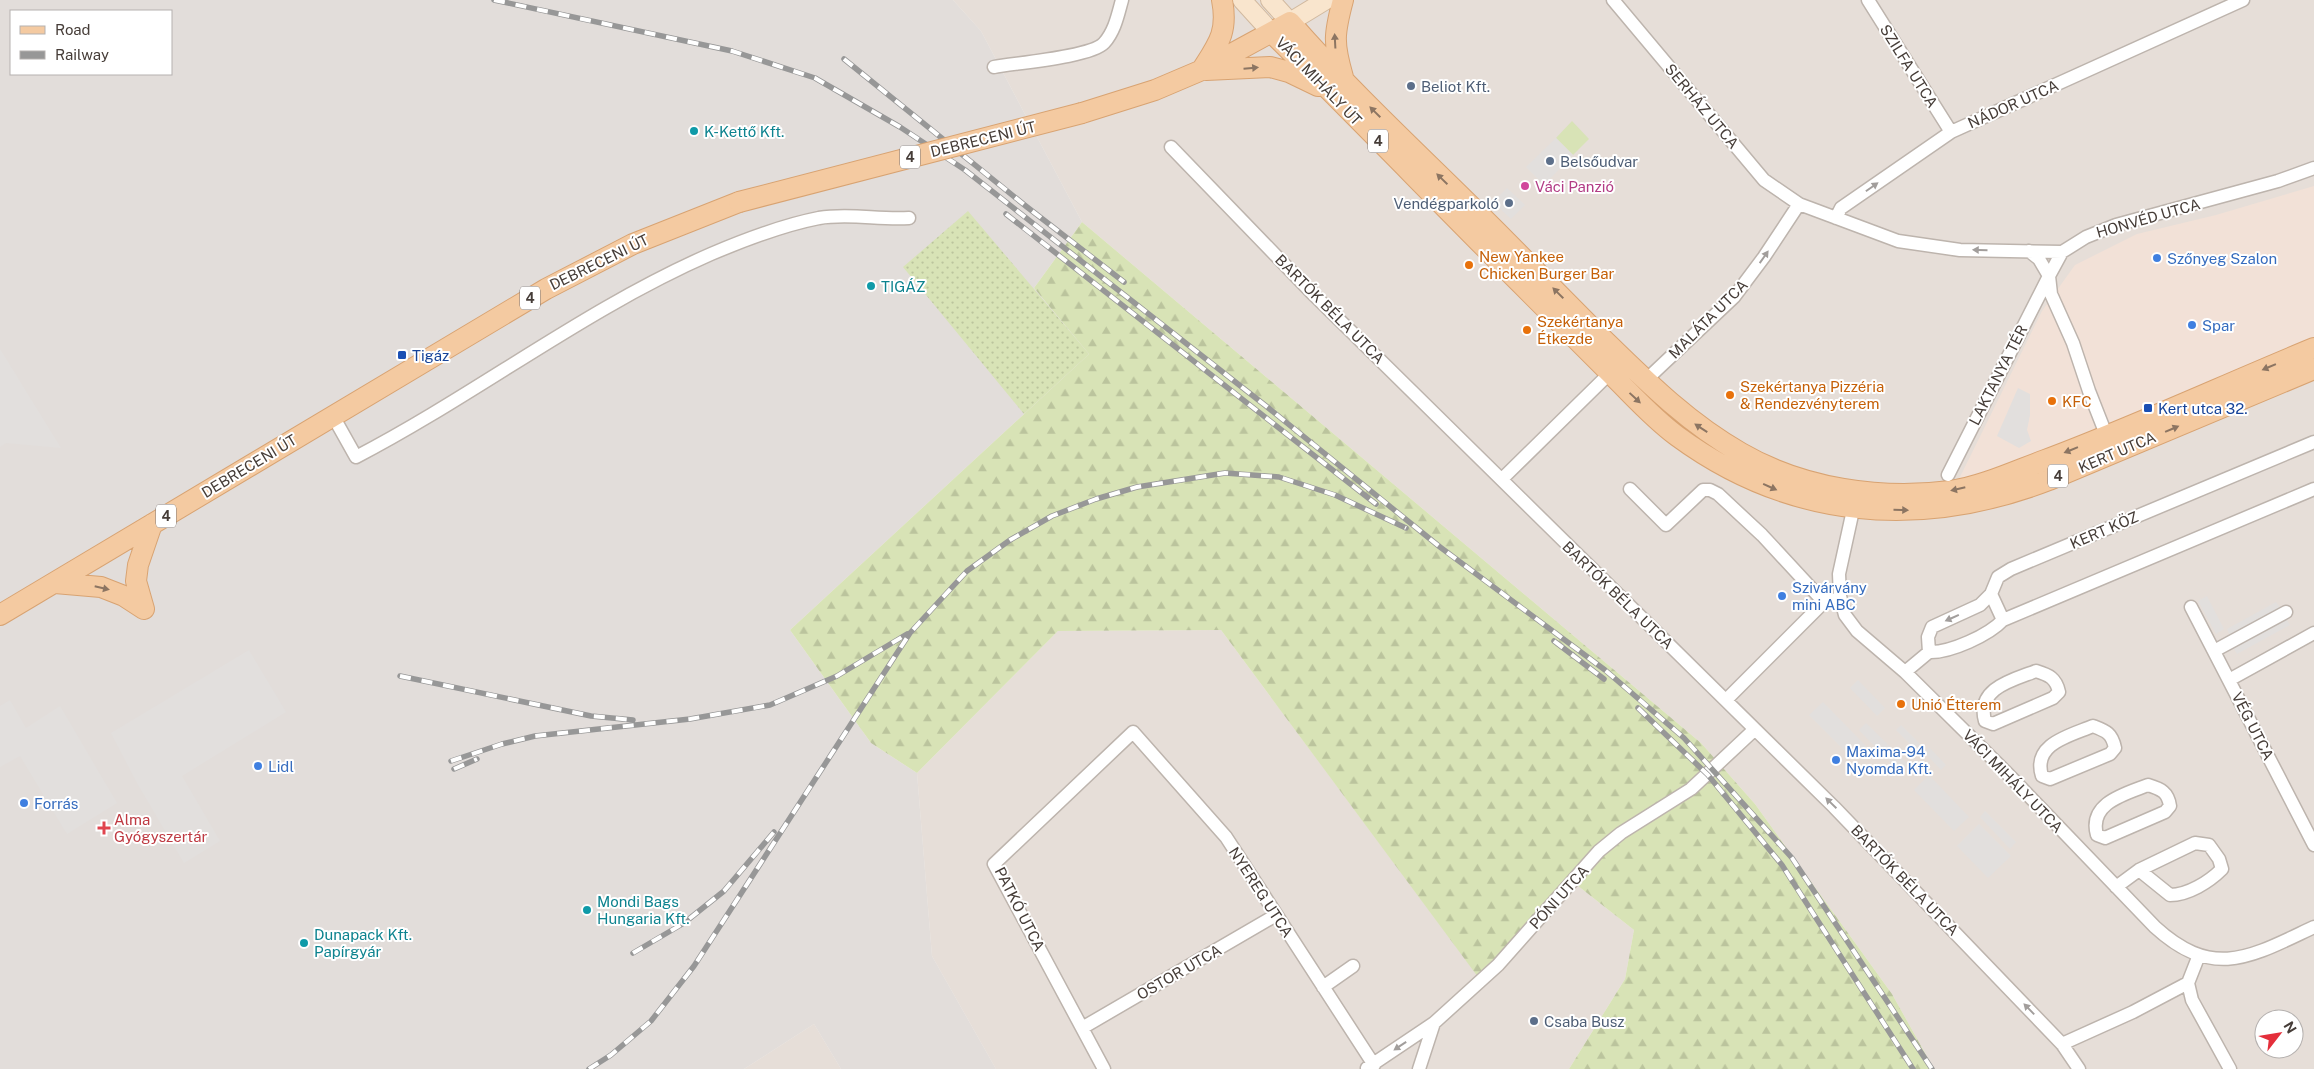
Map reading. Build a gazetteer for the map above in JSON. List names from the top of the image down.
{
  "streets": {
    "main road": [
      "VÁCI MIHÁLY ÚT",
      "DEBRECENI ÚT",
      "4",
      "KERT UTCA"
    ],
    "street": [
      "SZILFA UTCA",
      "NÁDOR UTCA",
      "SERHÁZ UTCA",
      "HONVÉD UTCA",
      "BARTÓK BÉLA UTCA",
      "MALÁTA UTCA",
      "LAKTANYA TÉR",
      "KERT KÖZ",
      "VÉG UTCA",
      "VÁCI MIHÁLY UTCA",
      "NYEREG UTCA",
      "PÓNI UTCA",
      "PATKÓ UTCA",
      "OSTOR UTCA"
    ]
  },
  "crossings": [
    ["SZILFA UTCA", "NÁDOR UTCA"],
    ["VÁCI MIHÁLY ÚT", "DEBRECENI ÚT"],
    ["VÁCI MIHÁLY ÚT", "MALÁTA UTCA"],
    ["VÁCI MIHÁLY ÚT", "KERT UTCA"],
    ["VÁCI MIHÁLY ÚT", "VÁCI MIHÁLY UTCA"],
    ["SERHÁZ UTCA", "MALÁTA UTCA"],
    ["HONVÉD UTCA", "LAKTANYA TÉR"],
    ["BARTÓK BÉLA UTCA", "PÓNI UTCA"],
    ["KERT UTCA", "VÁCI MIHÁLY UTCA"],
    ["NYEREG UTCA", "PÓNI UTCA"],
    ["NYEREG UTCA", "PATKÓ UTCA"],
    ["NYEREG UTCA", "OSTOR UTCA"],
    ["PATKÓ UTCA", "OSTOR UTCA"]
  ],
  "one_way": ["MALÁTA UTCA"],
  "places": {
    "other": [
      "Beliot Kft.",
      "K-Kettő Kft.",
      "Belsőudvar",
      "Váci Panzió",
      "Vendégparkoló",
      "Szőnyeg Szalon",
      "New Yankee Chicken Burger Bar",
      "TIGÁZ",
      "Spar",
      "Szekértanya Étkezde",
      "Szekértanya Pizzéria & Rendezvényterem",
      "KFC",
      "Szivárvány mini ABC",
      "Unió Étterem",
      "Maxima-94 Nyomda Kft.",
      "Lidl",
      "Forrás",
      "Mondi Bags Hungaria Kft.",
      "Dunapack Kft. Papírgyár",
      "Csaba Busz"
    ],
    "transit": ["Tigáz", "Kert utca 32."],
    "health": ["Alma Gyógyszertár"]
  },
  "legend": ["Road", "Railway"],
  "north": "top right"
}
